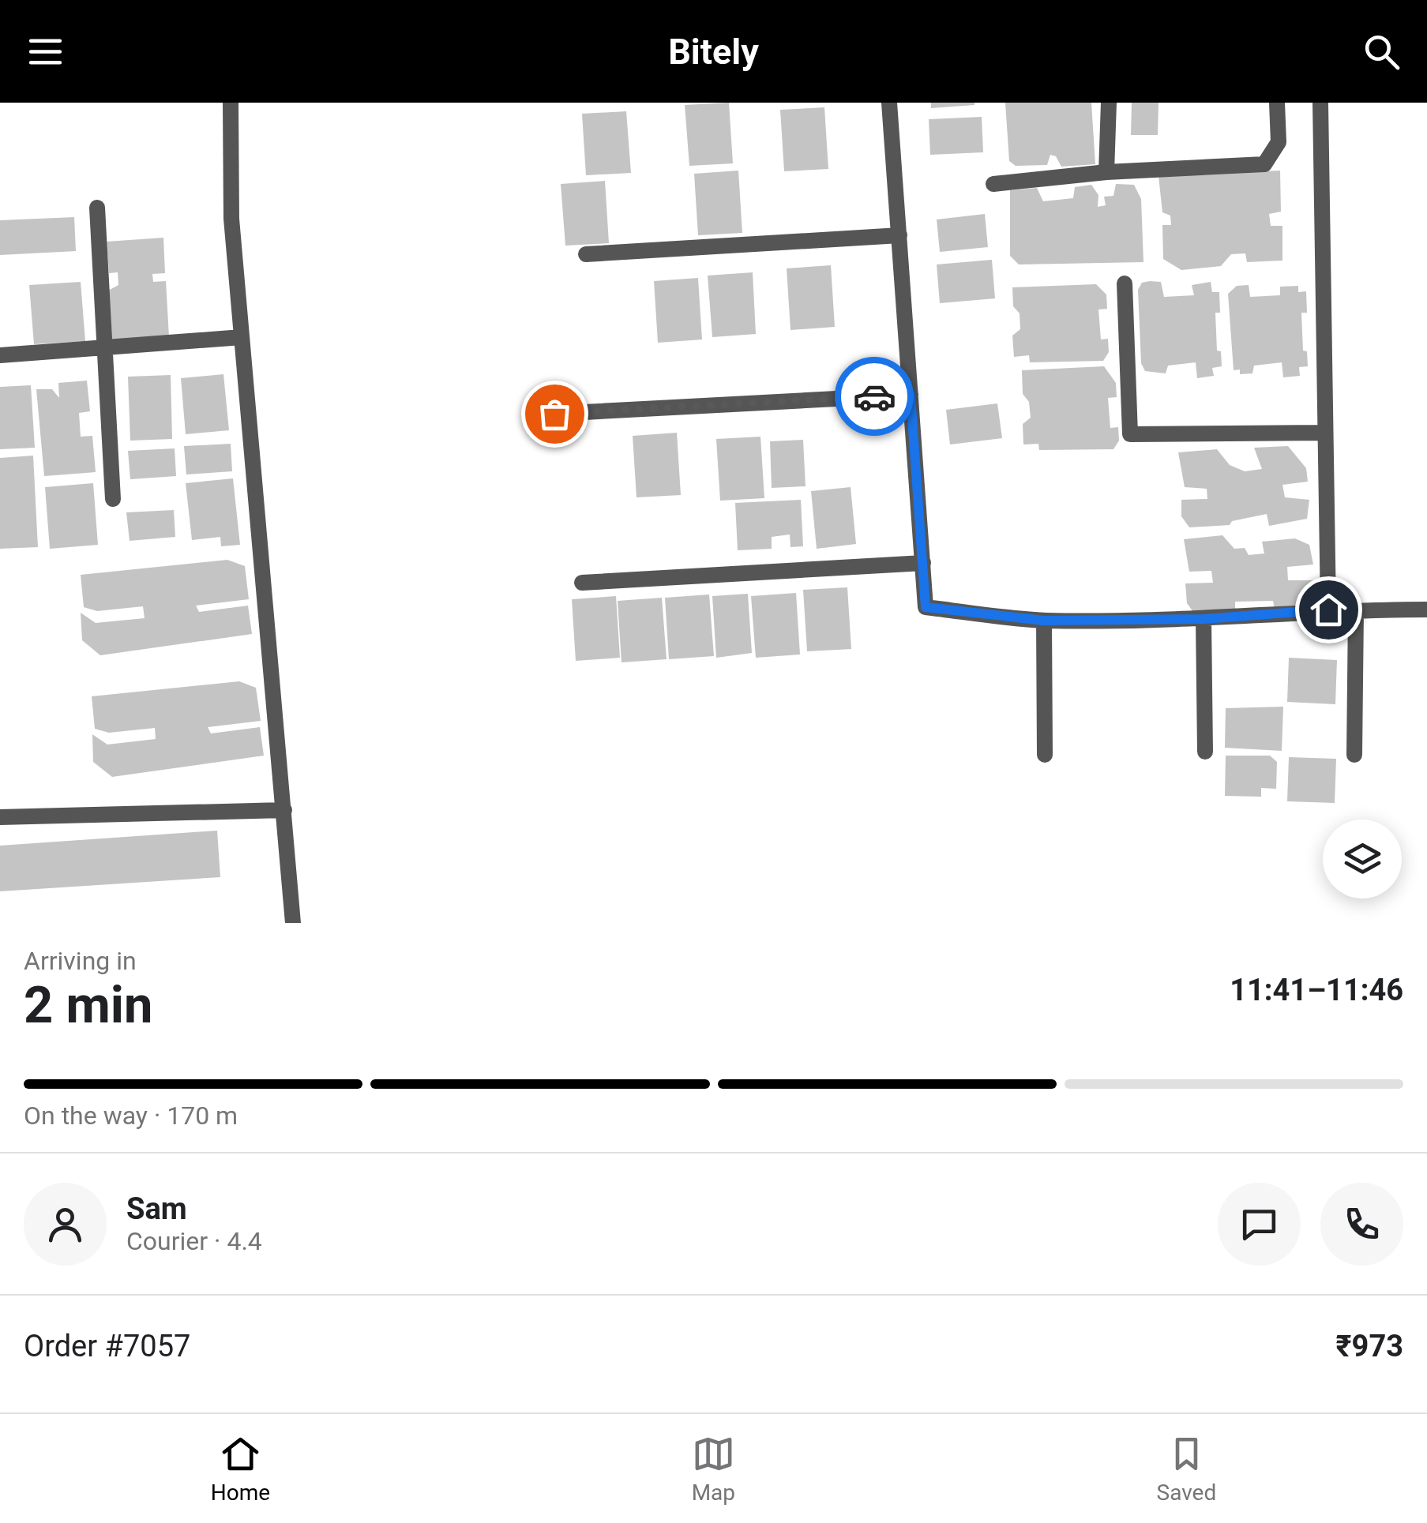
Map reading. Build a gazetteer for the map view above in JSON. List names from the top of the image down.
{
  "page": {
    "header": "Bitely",
    "heading": ["2 min", "Arriving in", "11:41–11:46"],
    "panel": [
      "Sam",
      "Courier · 4.4",
      "Order #7057",
      "₹973"
    ],
    "bar": "On the way · 170 m",
    "tabs": ["Home", "Map", "Saved"]
  }
}
